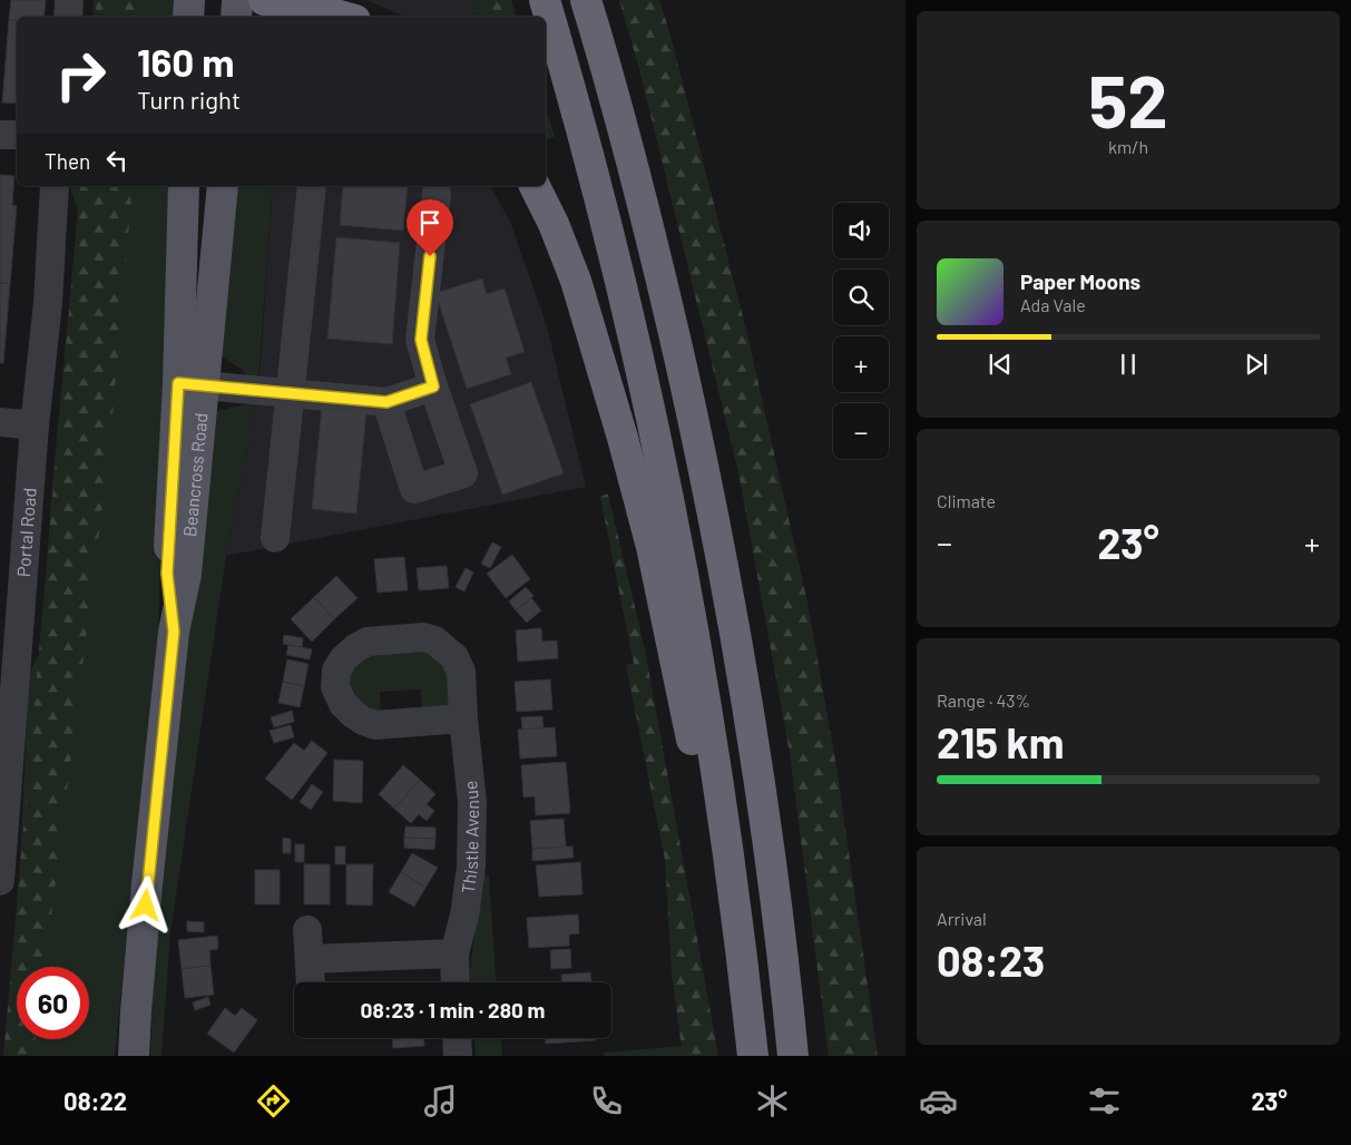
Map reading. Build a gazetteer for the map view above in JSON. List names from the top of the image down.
{
  "streets": {
    "main road": ["Beancross Road"],
    "street": ["Portal Road", "Thistle Avenue"]
  },
  "page": {
    "tile": [
      ["52", "km/h"],
      "Climate",
      ["Range · 43%", "215 km"],
      ["Arrival", "08:23"]
    ],
    "turn": ["160 m", "Turn right"],
    "then": "Then",
    "map_buttons": ["+", "−"],
    "song": ["Paper Moons", "Ada Vale"],
    "heat": ["−", "23°", "+"],
    "limit": "60",
    "trip": "08:23 · 1 min · 280 m",
    "tabs": ["08:22", "23°"]
  }
}
